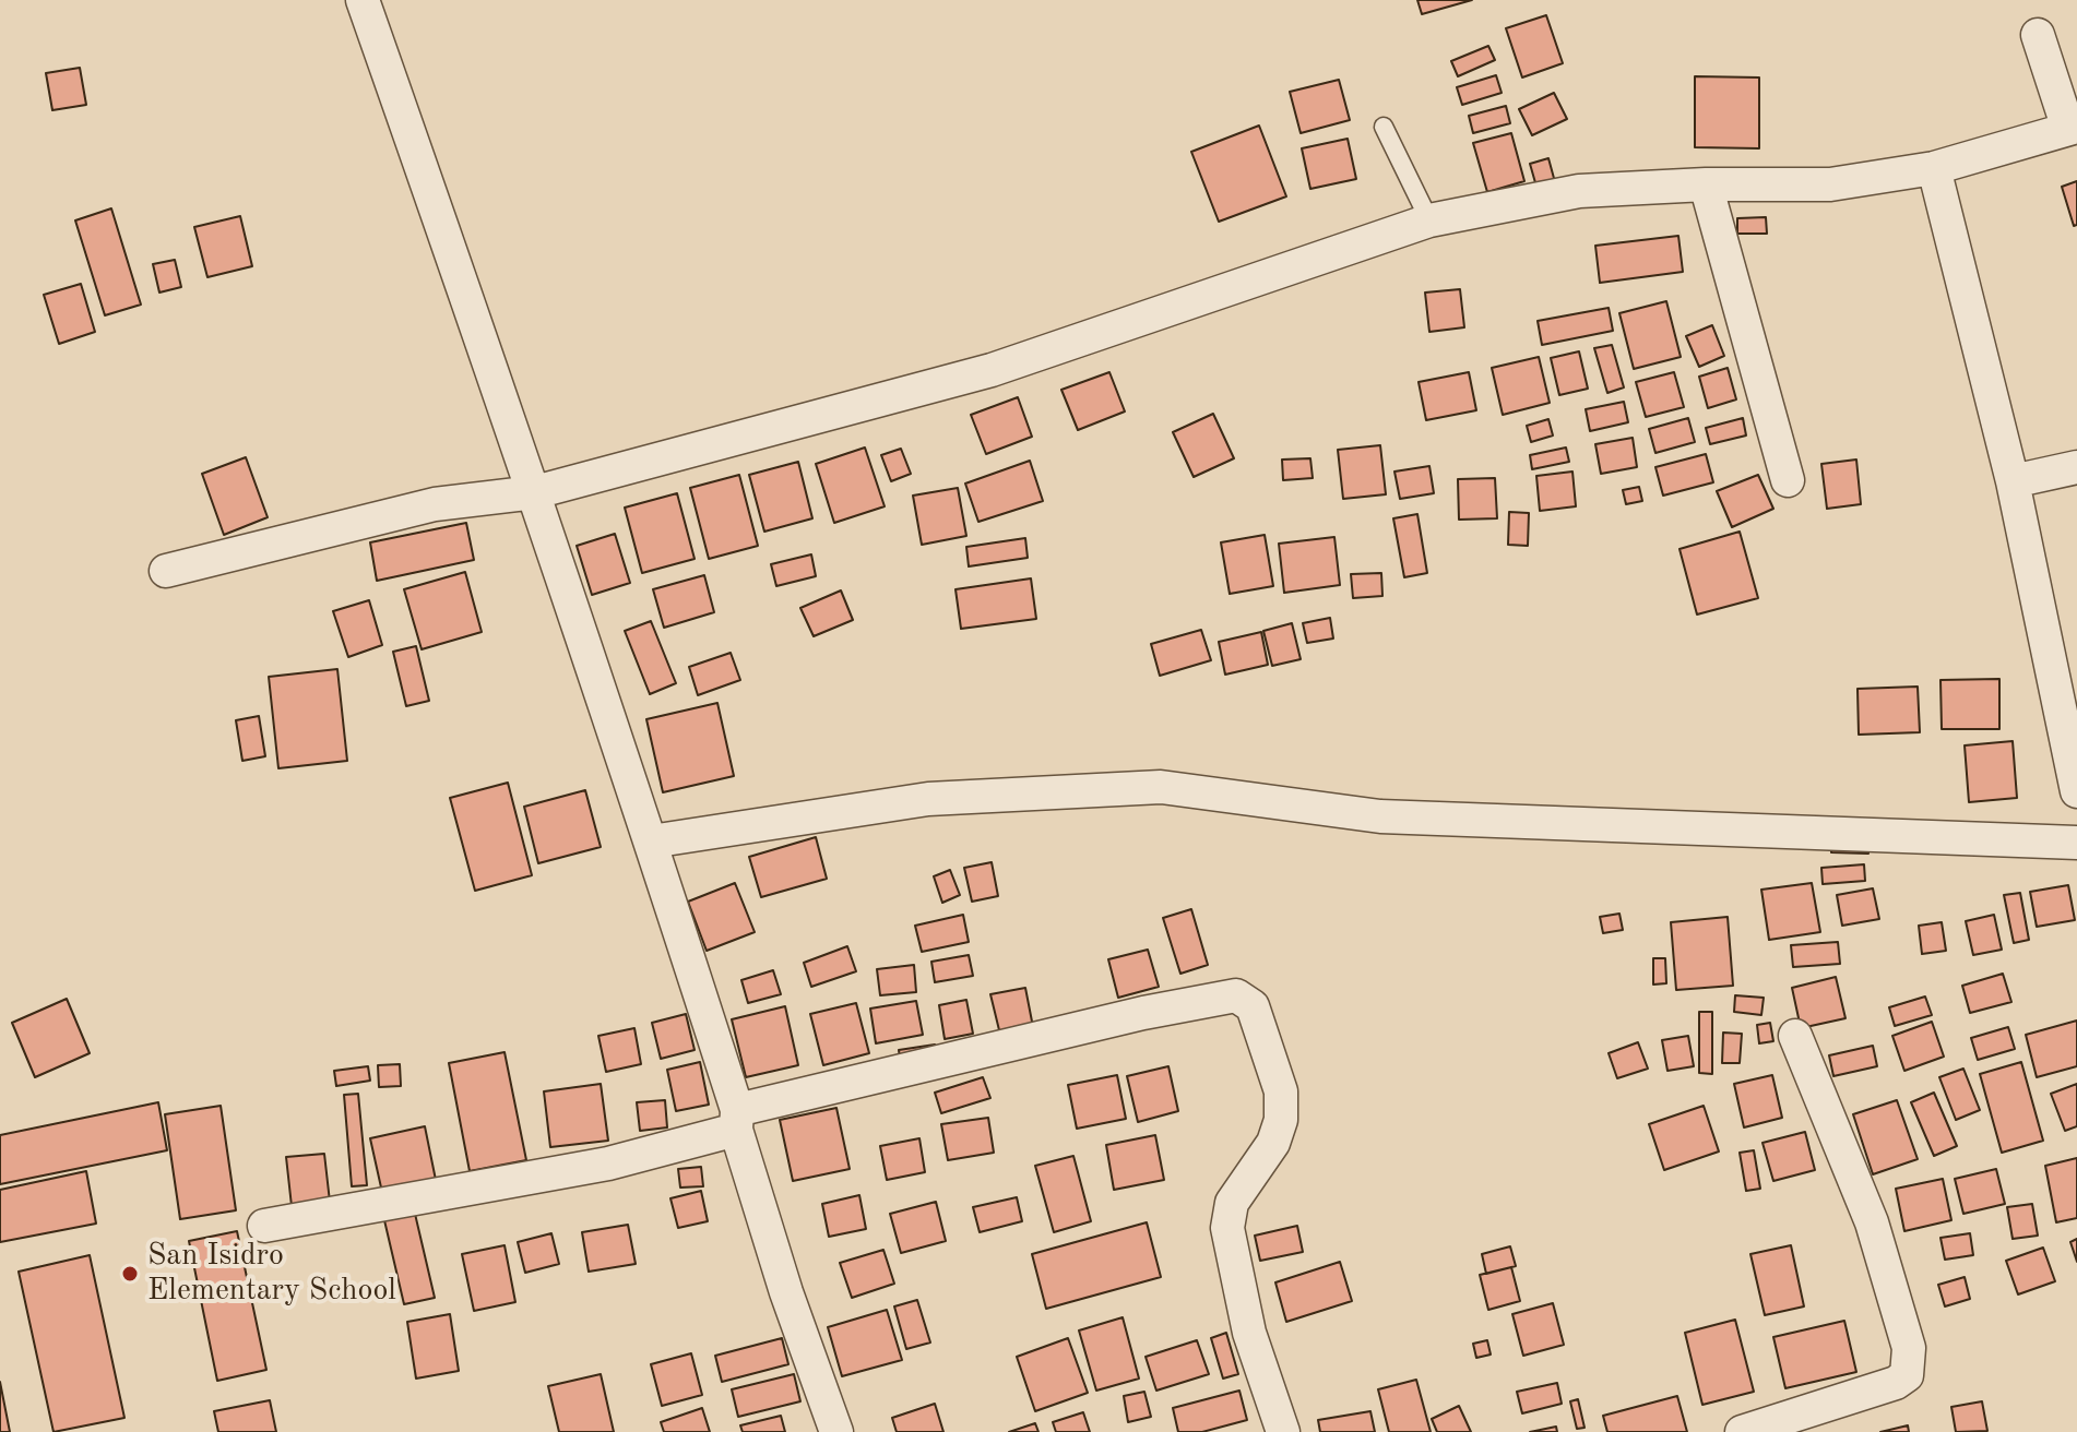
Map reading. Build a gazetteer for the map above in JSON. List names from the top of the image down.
{
  "places": ["San Isidro Elementary School"]
}
